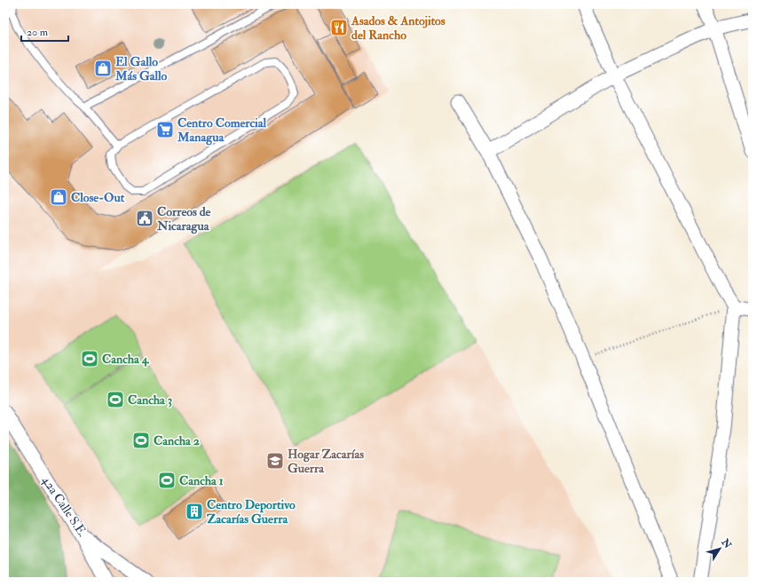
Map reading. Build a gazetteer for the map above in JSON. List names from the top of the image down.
{
  "streets": {
    "street": ["42a Calle S.E."]
  },
  "places": {
    "restaurant": ["Asados & Antojitos del Rancho"],
    "shop": ["El Gallo Más Gallo", "Close-Out"],
    "supermarket": ["Centro Comercial Managua"],
    "public building": ["Correos de Nicaragua"],
    "sports": [
      "Cancha 4",
      "Cancha 3",
      "Cancha 2",
      "Cancha 1"
    ],
    "school or university": ["Hogar Zacarías Guerra"],
    "building": ["Centro Deportivo Zacarías Guerra"]
  },
  "scale_bar": "20 m",
  "north": "top right"
}
